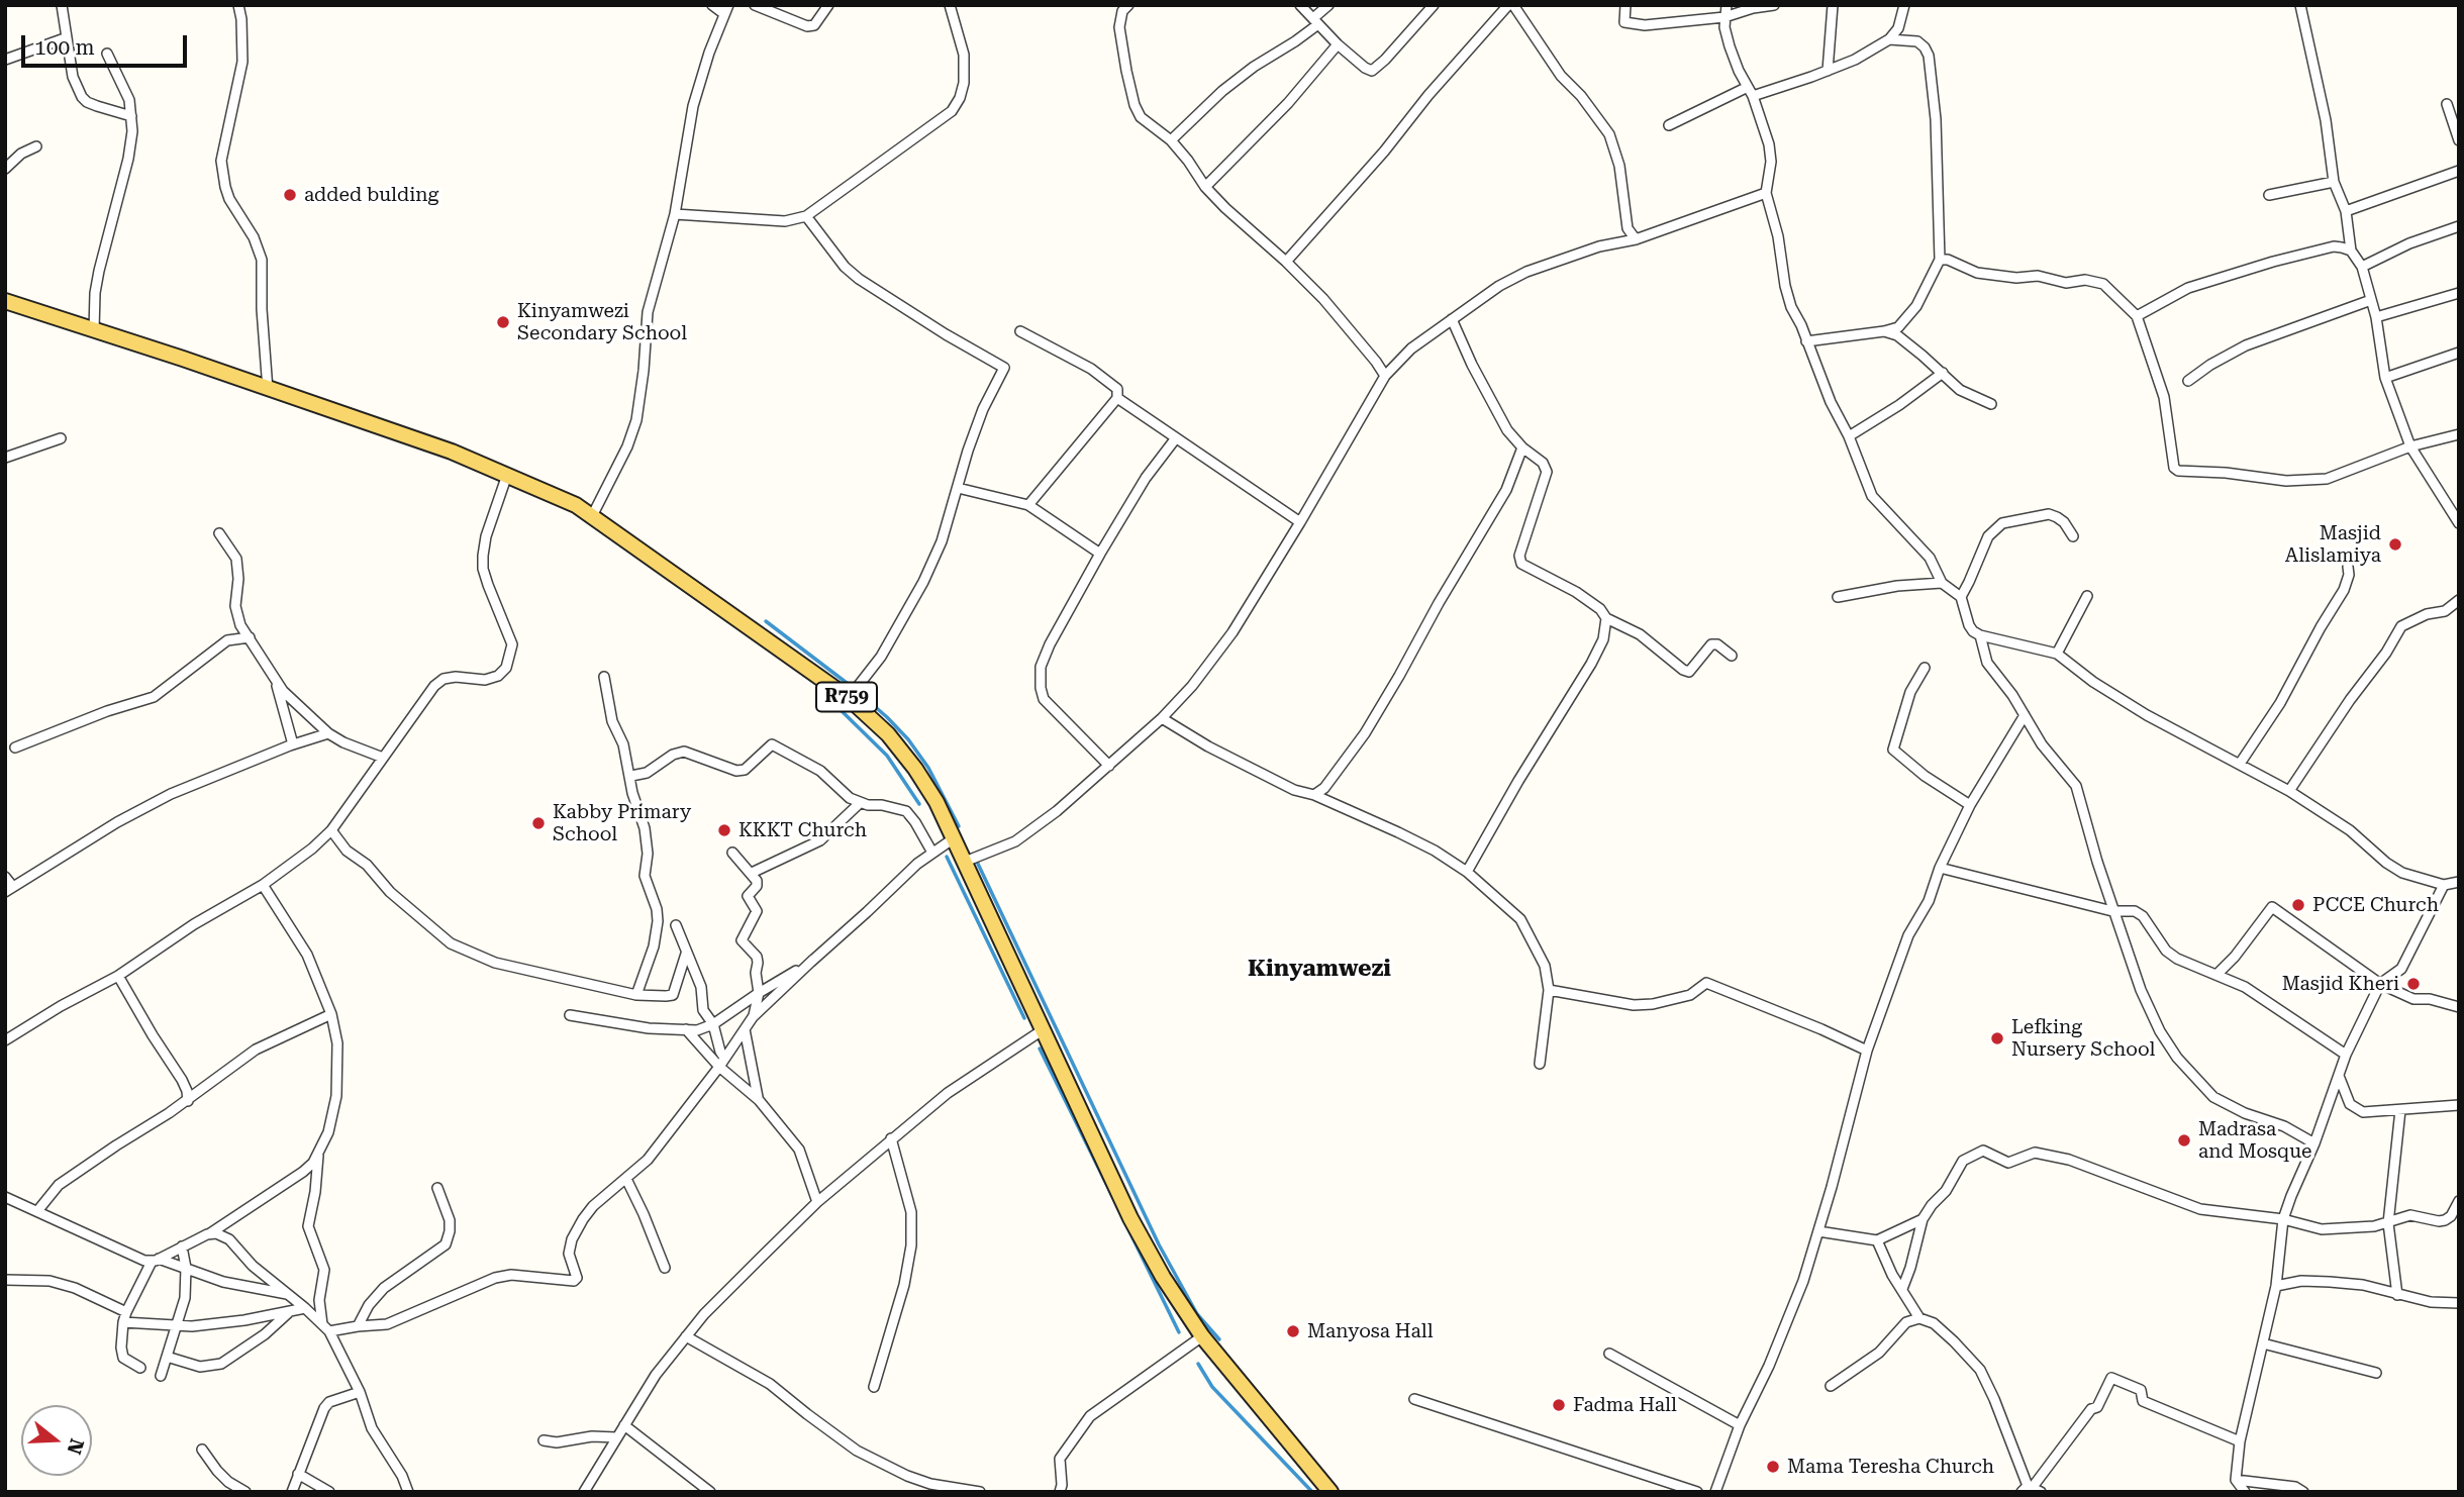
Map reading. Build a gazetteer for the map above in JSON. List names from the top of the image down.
{
  "streets": {
    "main road": ["R759"]
  },
  "districts": ["Kinyamwezi"],
  "places": [
    "added bulding",
    "Kinyamwezi Secondary School",
    "Masjid Alislamiya",
    "Kabby Primary School",
    "KKKT Church",
    "PCCE Church",
    "Masjid Kheri",
    "Lefking Nursery School",
    "Madrasa and Mosque",
    "Manyosa Hall",
    "Fadma Hall",
    "Mama Teresha Church"
  ],
  "scale_bar": "100 m",
  "north": "right"
}
